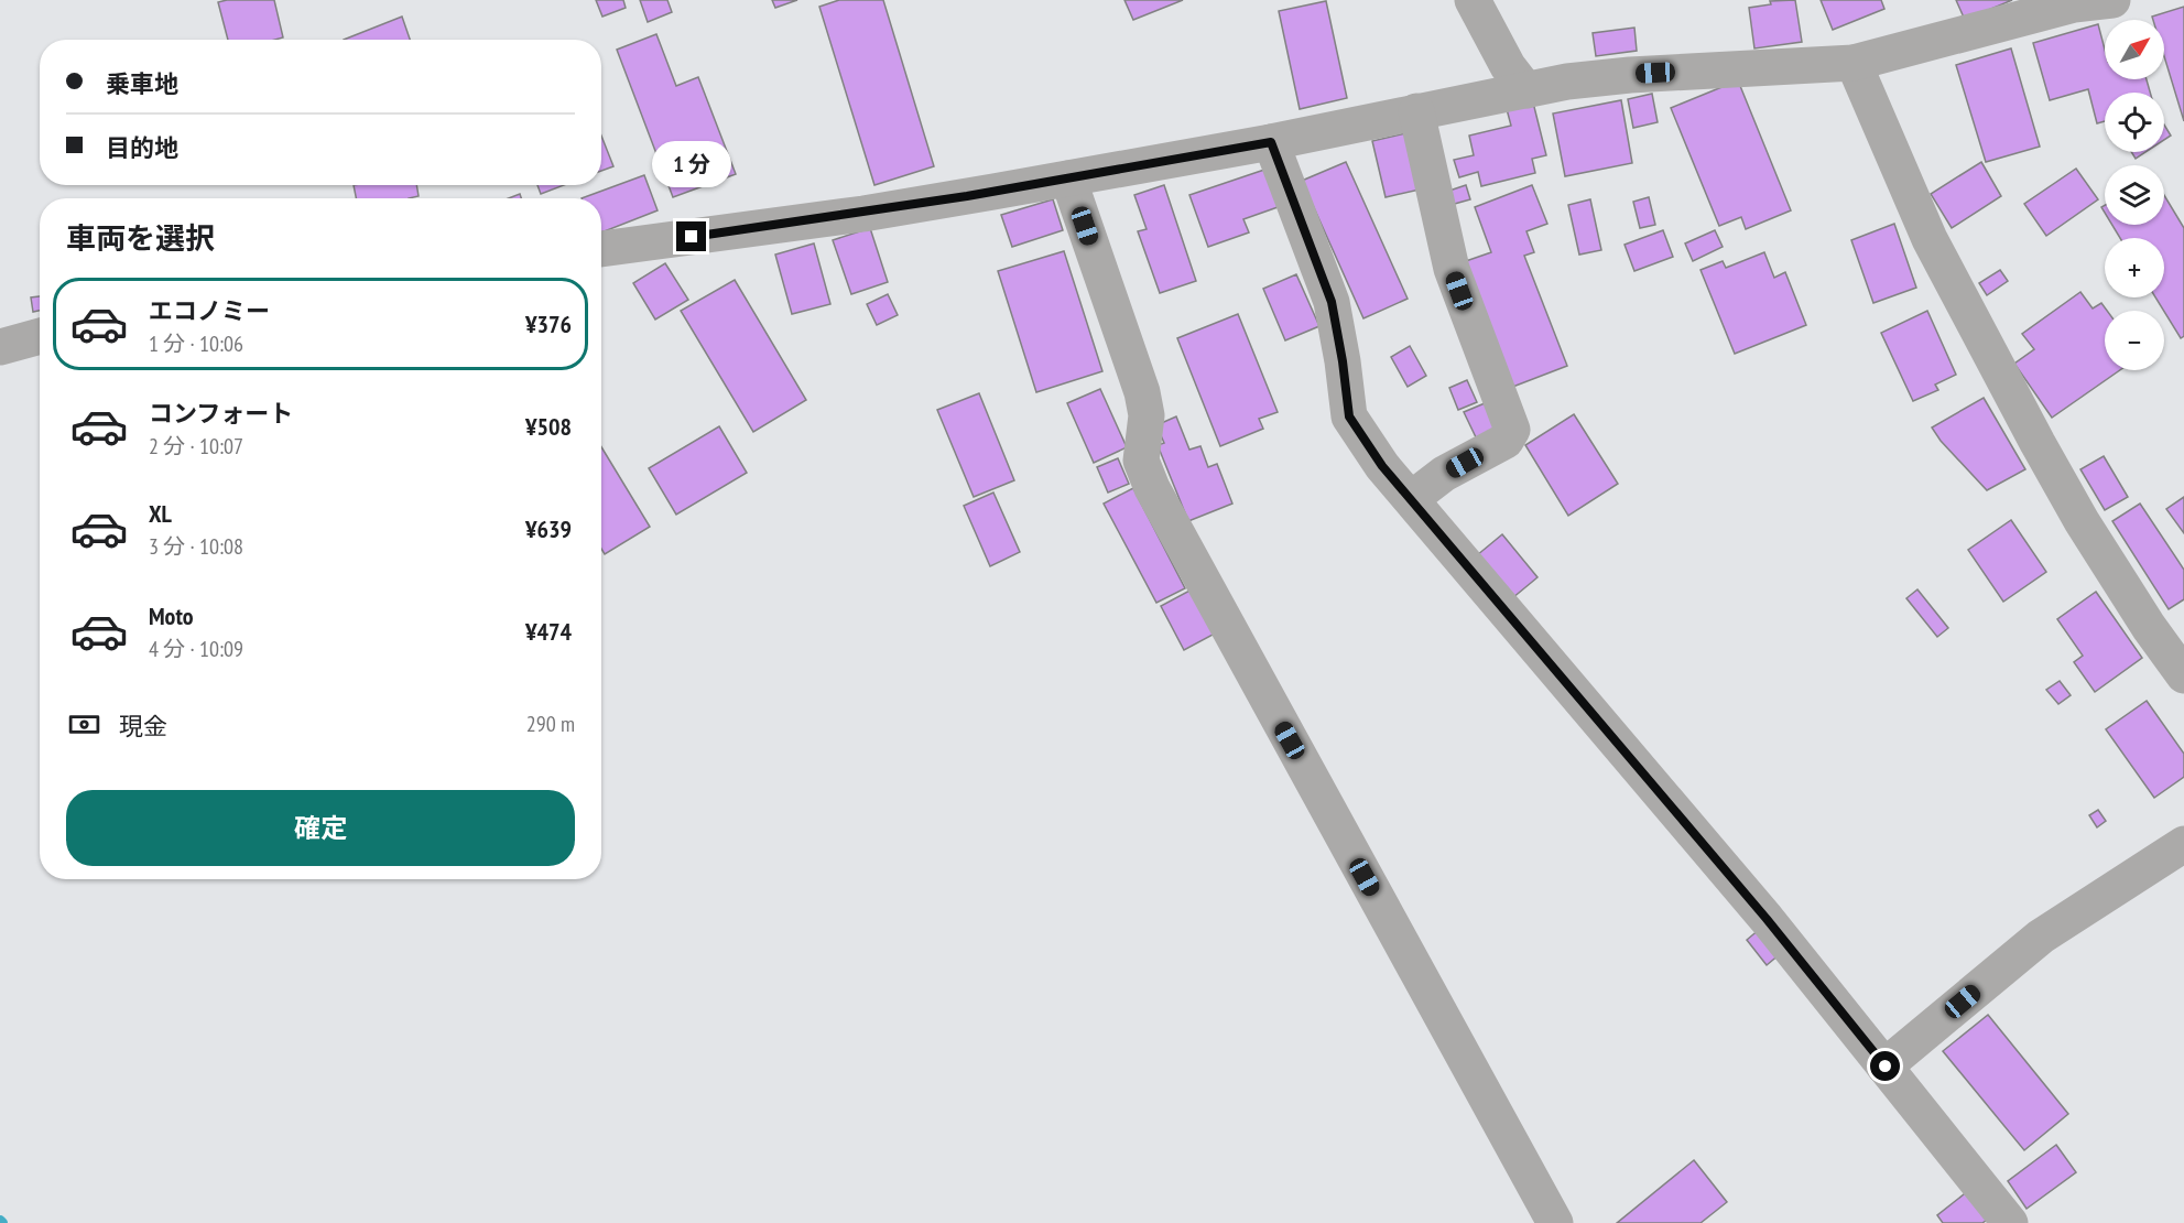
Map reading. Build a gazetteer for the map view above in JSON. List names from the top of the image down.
{
  "north": "top right",
  "page": {
    "map_buttons": ["+", "−"],
    "banner": ["乗車地", "目的地"],
    "bubble": "1 分",
    "heading": "車両を選択",
    "list": [
      {
        "name": "エコノミー",
        "note": "1 分 · 10:06",
        "value": "¥376"
      },
      {
        "name": "コンフォート",
        "note": "2 分 · 10:07",
        "value": "¥508"
      },
      {
        "name": "XL",
        "note": "3 分 · 10:08",
        "value": "¥639"
      },
      {
        "name": "Moto",
        "note": "4 分 · 10:09",
        "value": "¥474"
      }
    ],
    "pay": ["現金", "290 m"],
    "buttons": "確定"
  }
}
